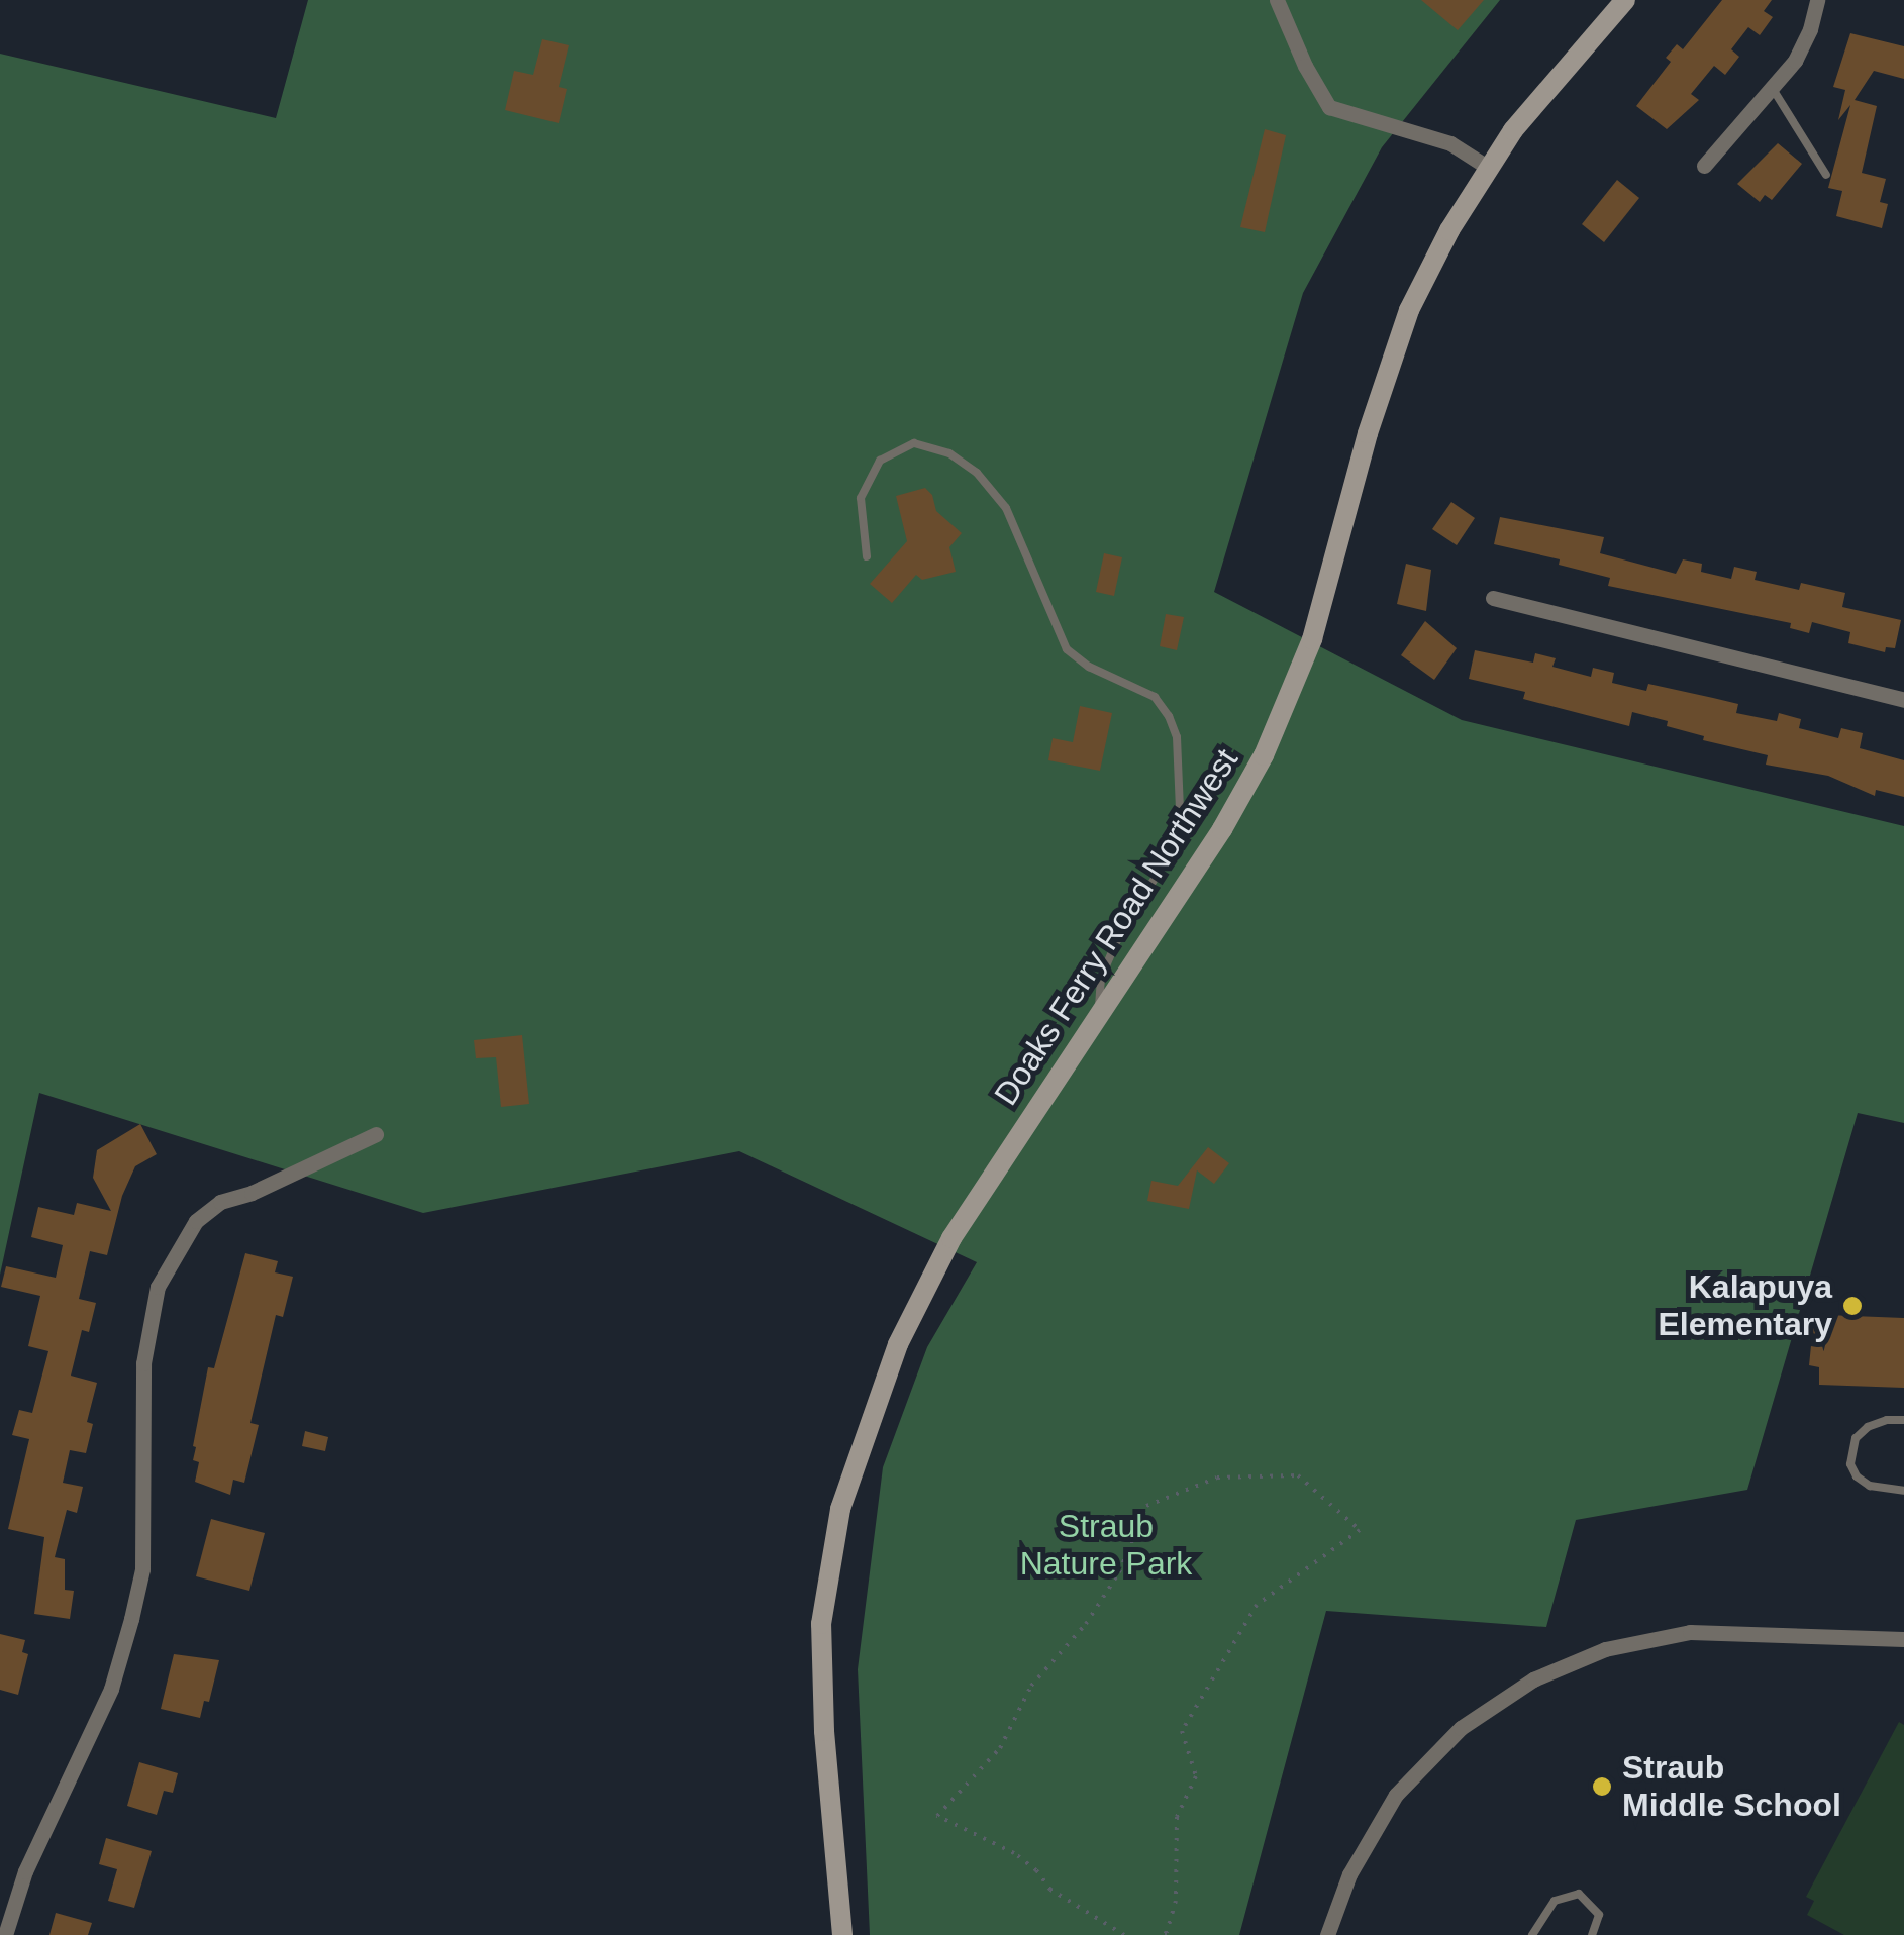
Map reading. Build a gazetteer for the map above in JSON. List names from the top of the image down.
{
  "streets": {
    "main road": ["Doaks Ferry Road Northwest"]
  },
  "parks": ["Straub Nature Park"],
  "places": ["Kalapuya Elementary", "Straub Middle School"]
}
